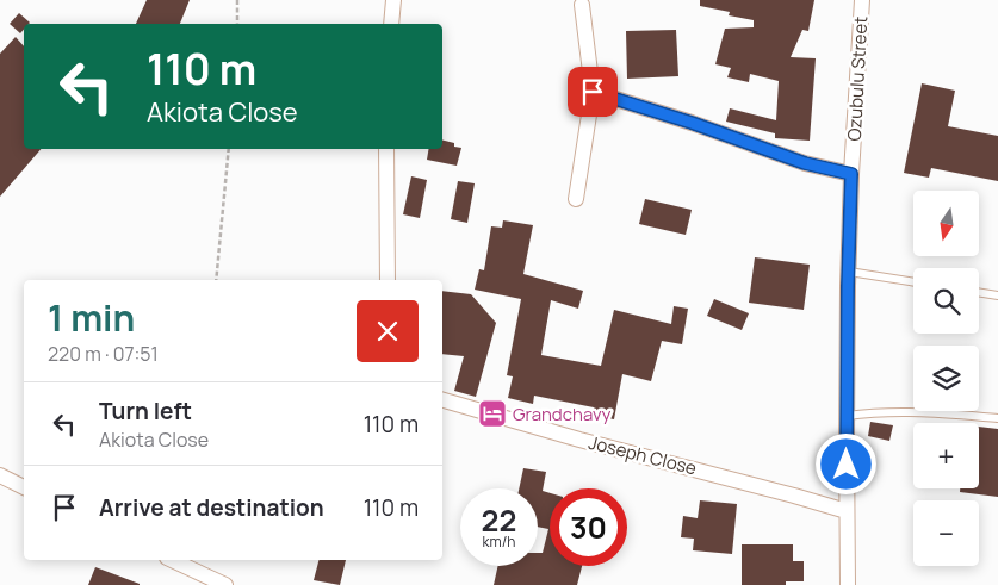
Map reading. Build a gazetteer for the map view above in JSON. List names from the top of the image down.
{
  "streets": {
    "street": ["Ozubulu Street", "Joseph Close"]
  },
  "crossings": [
    ["Ozubulu Street", "Joseph Close"]
  ],
  "places": {
    "hotel": ["Grandchavy"]
  },
  "north": "bottom",
  "page": {
    "turn": ["110 m", "Akiota Close"],
    "map_buttons": ["+", "−"],
    "heading": ["1 min", "220 m · 07:51"],
    "list": [
      {
        "name": "Turn left",
        "note": "Akiota Close",
        "value": "110 m"
      },
      {
        "name": "Arrive at destination",
        "value": "110 m"
      }
    ],
    "speed": "22 km/h",
    "limit": "30"
  }
}
